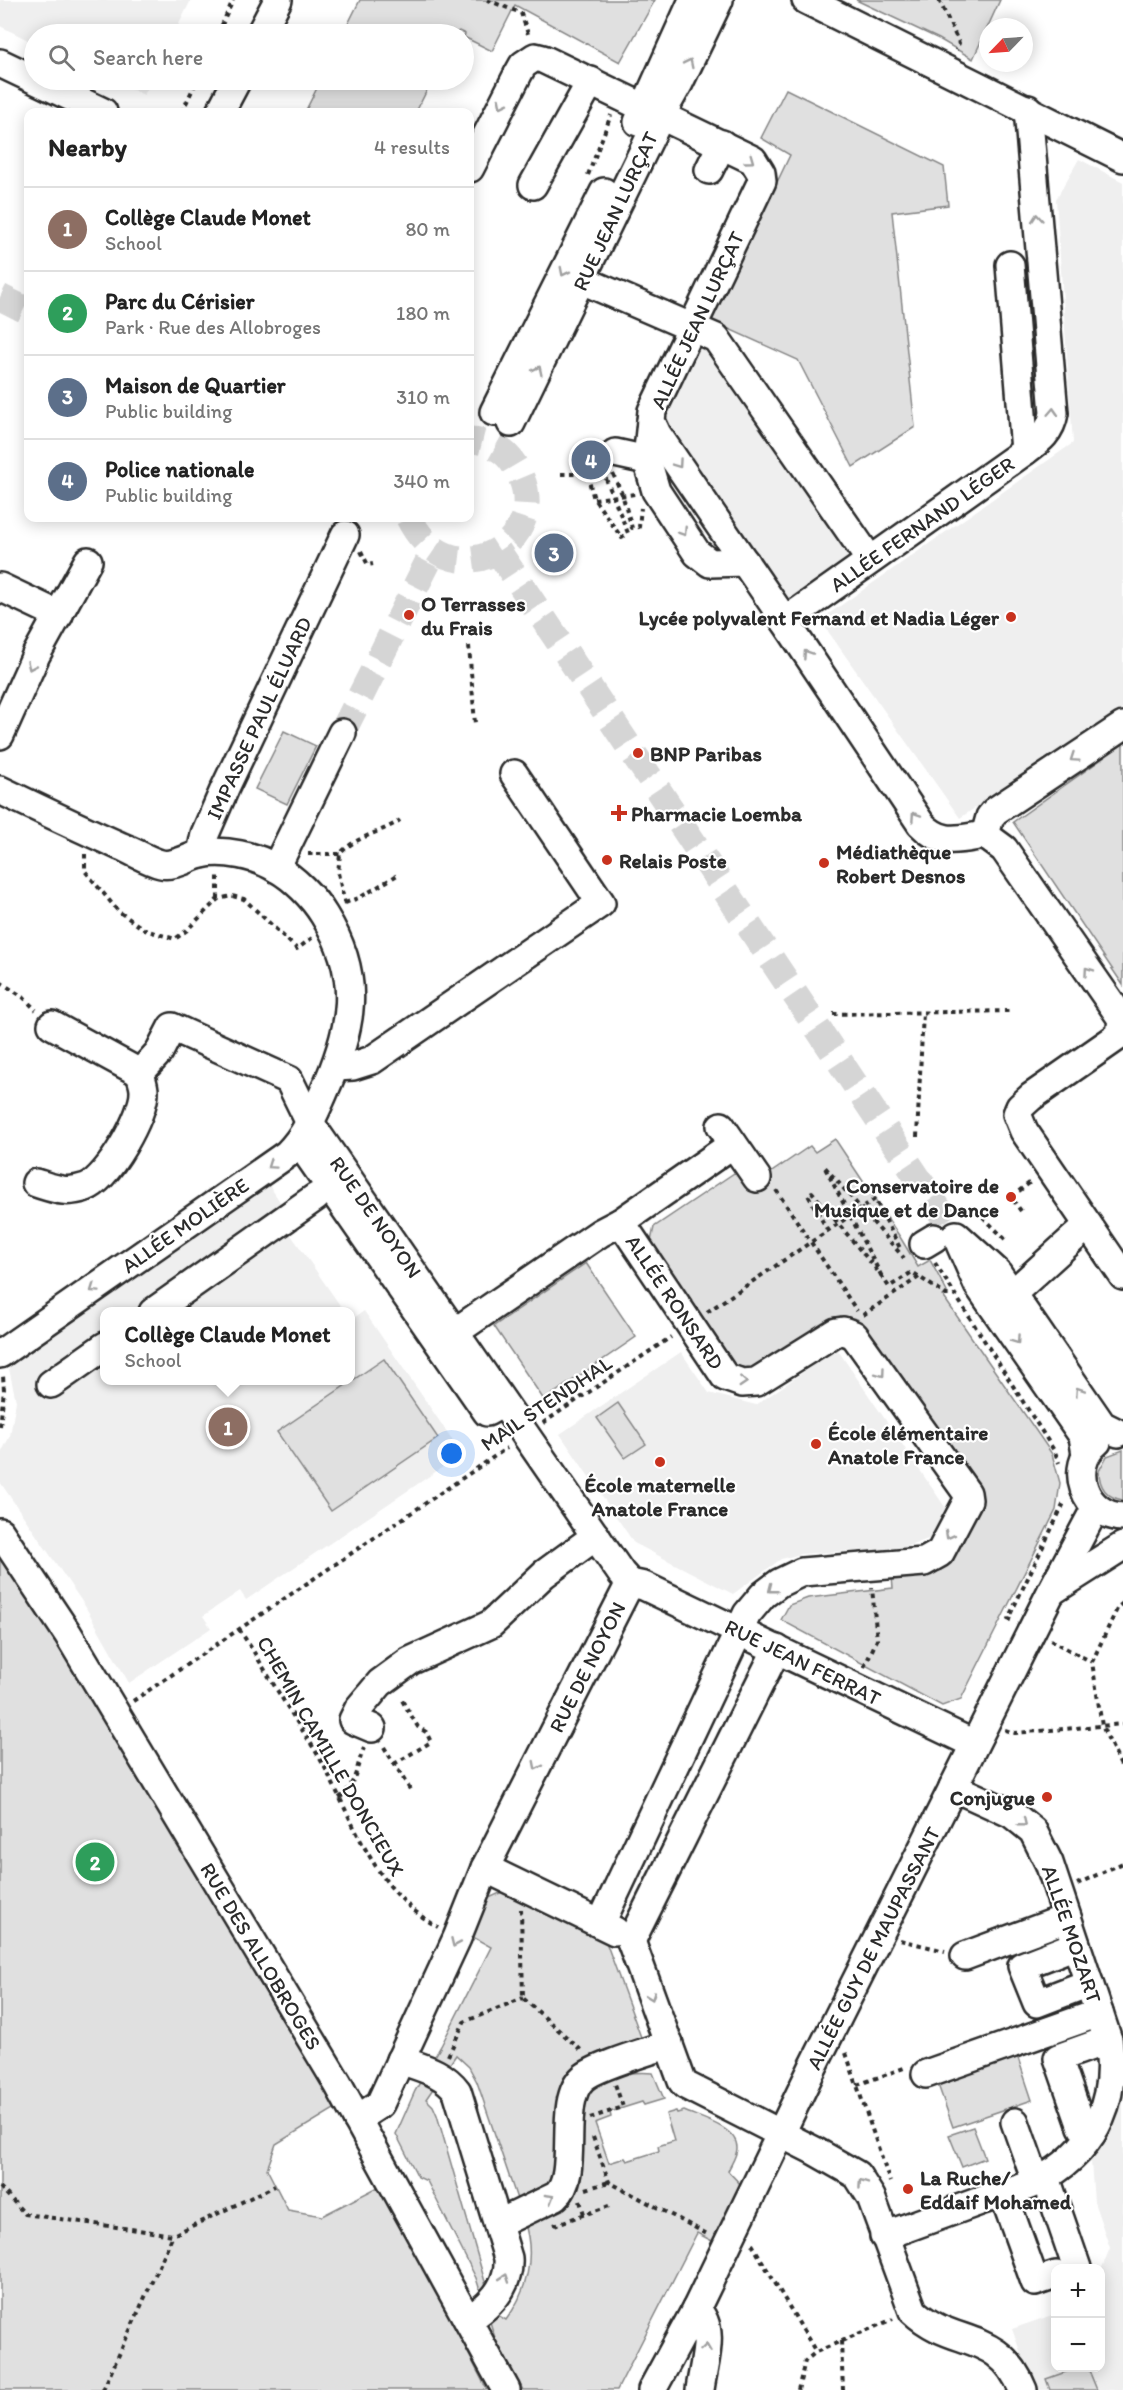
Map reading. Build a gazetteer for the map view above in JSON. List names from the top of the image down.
{
  "streets": {
    "street": [
      "RUE JEAN LURÇAT",
      "ALLÉE JEAN LURÇAT",
      "ALLÉE FERNAND LÉGER",
      "IMPASSE PAUL ÉLUARD",
      "RUE DE NOYON",
      "ALLÉE MOLIÈRE",
      "ALLÉE RONSARD",
      "RUE JEAN FERRAT",
      "ALLÉE MOZART",
      "ALLÉE GUY DE MAUPASSANT",
      "RUE DES ALLOBROGES"
    ],
    "path": ["MAIL STENDHAL", "CHEMIN CAMILLE DONCIEUX"]
  },
  "crossings": [
    ["RUE JEAN LURÇAT", "ALLÉE JEAN LURÇAT"],
    ["ALLÉE JEAN LURÇAT", "ALLÉE FERNAND LÉGER"],
    ["RUE DE NOYON", "ALLÉE MOLIÈRE"],
    ["RUE DE NOYON", "ALLÉE RONSARD"],
    ["RUE DE NOYON", "MAIL STENDHAL"],
    ["RUE DE NOYON", "RUE JEAN FERRAT"],
    ["RUE DE NOYON", "CHEMIN CAMILLE DONCIEUX"],
    ["RUE DE NOYON", "RUE DES ALLOBROGES"],
    ["ALLÉE RONSARD", "MAIL STENDHAL"],
    ["MAIL STENDHAL", "CHEMIN CAMILLE DONCIEUX"],
    ["MAIL STENDHAL", "RUE DES ALLOBROGES"],
    ["RUE JEAN FERRAT", "ALLÉE GUY DE MAUPASSANT"],
    ["ALLÉE MOZART", "ALLÉE GUY DE MAUPASSANT"]
  ],
  "one_way": ["ALLÉE JEAN LURÇAT"],
  "places": {
    "other": [
      "O Terrasses du Frais",
      "Lycée polyvalent Fernand et Nadia Léger",
      "BNP Paribas",
      "Relais Poste",
      "Médiathèque Robert Desnos",
      "Conservatoire de Musique et de Dance",
      "École élémentaire Anatole France",
      "École maternelle Anatole France",
      "Conjugue",
      "La Ruche/ Eddaif Mohamed"
    ],
    "health": ["Pharmacie Loemba"]
  },
  "north": "bottom left",
  "page": {
    "search": "Search here",
    "heading": ["Nearby", "4 results"],
    "list": [
      {
        "mark": "1",
        "name": "Collège Claude Monet",
        "note": "School",
        "value": "80 m"
      },
      {
        "mark": "2",
        "name": "Parc du Cérisier",
        "note": "Park · Rue des Allobroges",
        "value": "180 m"
      },
      {
        "mark": "3",
        "name": "Maison de Quartier",
        "note": "Public building",
        "value": "310 m"
      },
      {
        "mark": "4",
        "name": "Police nationale",
        "note": "Public building",
        "value": "340 m"
      }
    ],
    "pins": [
      "4",
      "3",
      "1",
      "2"
    ],
    "popup": ["Collège Claude Monet", "School"],
    "map_buttons": ["+", "−"]
  }
}
